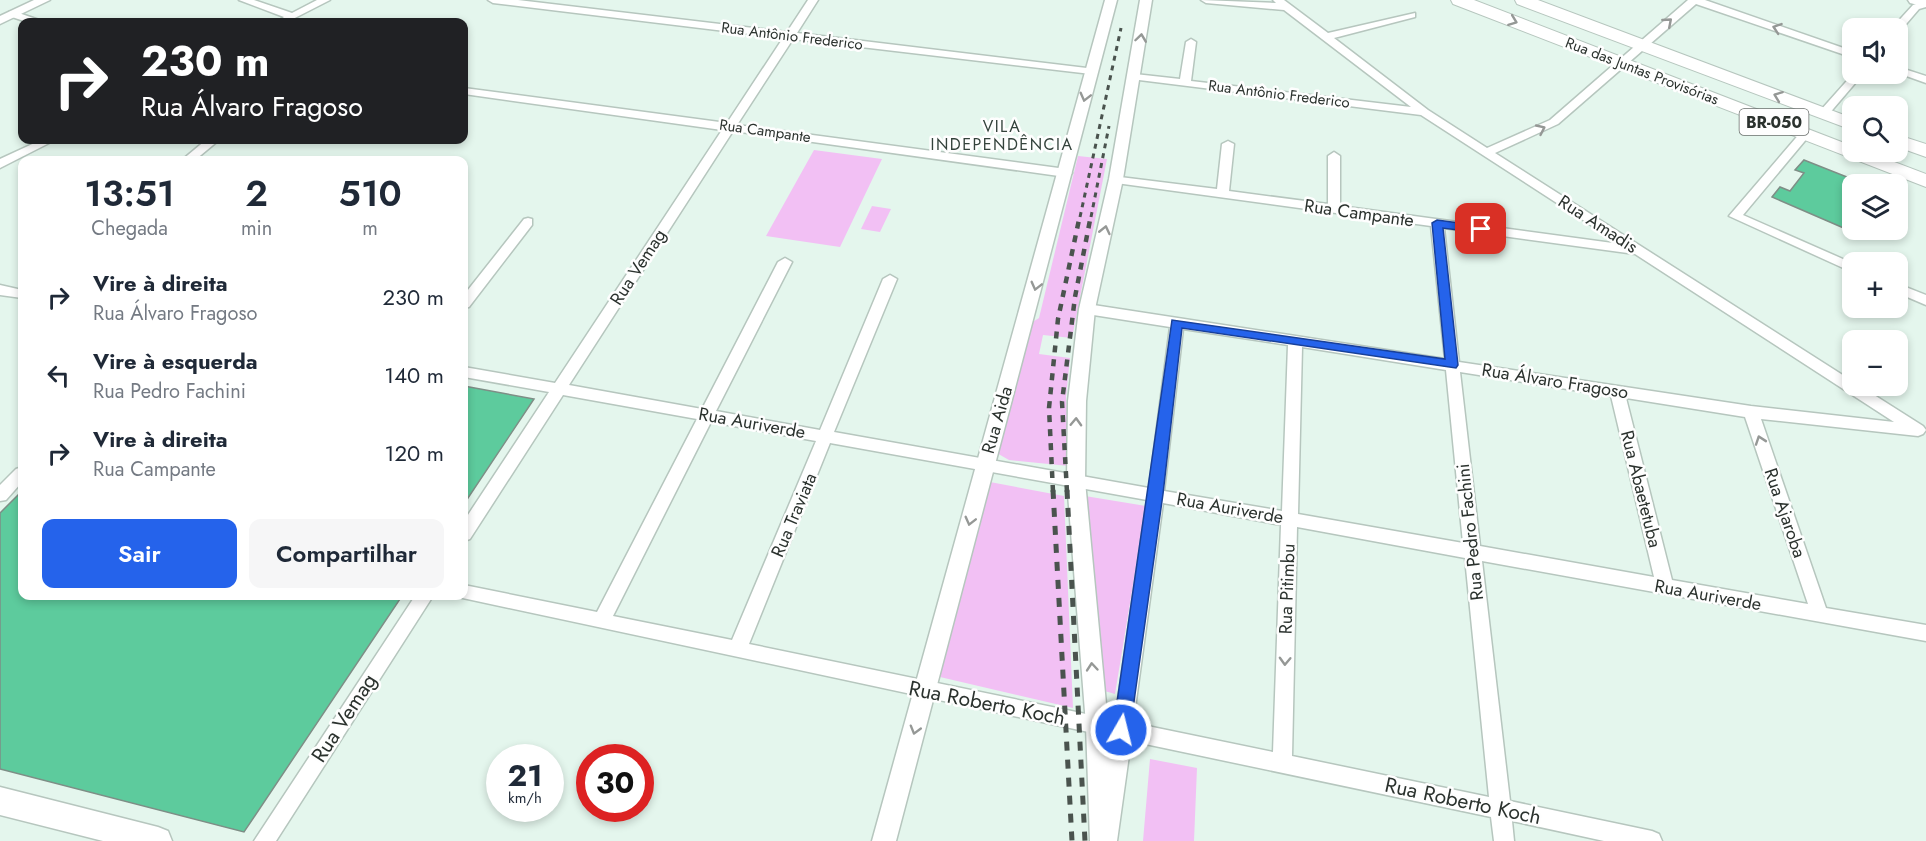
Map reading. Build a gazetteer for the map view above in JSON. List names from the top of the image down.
{
  "streets": {
    "highway": ["Rua das Juntas Provisórias", "BR-050"],
    "street": [
      "Rua Antônio Frederico",
      "Rua Campante",
      "Rua Amadis",
      "Rua Vemag",
      "Rua Álvaro Fragoso",
      "Rua Aida",
      "Rua Auriverde",
      "Rua Abaetetuba",
      "Rua Ajaroba",
      "Rua Traviata",
      "Rua Pedro Fachini",
      "Rua Pitimbu",
      "Rua Roberto Koch"
    ]
  },
  "crossings": [
    ["Rua Antônio Frederico", "Rua Amadis"],
    ["Rua Antônio Frederico", "Rua Vemag"],
    ["Rua Antônio Frederico", "Rua Aida"],
    ["Rua Campante", "Rua Amadis"],
    ["Rua Campante", "Rua Vemag"],
    ["Rua Campante", "Rua Aida"],
    ["Rua Campante", "Rua Pedro Fachini"],
    ["Rua Amadis", "Rua Álvaro Fragoso"],
    ["Rua Vemag", "Rua Auriverde"],
    ["Rua Álvaro Fragoso", "Rua Abaetetuba"],
    ["Rua Álvaro Fragoso", "Rua Ajaroba"],
    ["Rua Álvaro Fragoso", "Rua Pedro Fachini"],
    ["Rua Álvaro Fragoso", "Rua Pitimbu"],
    ["Rua Aida", "Rua Auriverde"],
    ["Rua Aida", "Rua Roberto Koch"],
    ["Rua Auriverde", "Rua Abaetetuba"],
    ["Rua Auriverde", "Rua Ajaroba"],
    ["Rua Auriverde", "Rua Traviata"],
    ["Rua Auriverde", "Rua Pedro Fachini"],
    ["Rua Auriverde", "Rua Pitimbu"],
    ["Rua Traviata", "Rua Roberto Koch"],
    ["Rua Pedro Fachini", "Rua Roberto Koch"],
    ["Rua Pitimbu", "Rua Roberto Koch"]
  ],
  "one_way": ["Rua Ajaroba", "Rua Pitimbu"],
  "districts": ["VILA INDEPENDÊNCIA"],
  "page": {
    "map_buttons": ["+", "−"],
    "turn": ["230 m", "Rua Álvaro Fragoso"],
    "eta": [
      "13:51",
      "Chegada",
      "2",
      "min",
      "510",
      "m"
    ],
    "list": [
      {
        "name": "Vire à direita",
        "note": "Rua Álvaro Fragoso",
        "value": "230 m"
      },
      {
        "name": "Vire à esquerda",
        "note": "Rua Pedro Fachini",
        "value": "140 m"
      },
      {
        "name": "Vire à direita",
        "note": "Rua Campante",
        "value": "120 m"
      }
    ],
    "buttons": ["Sair", "Compartilhar"],
    "speed": "21 km/h",
    "limit": "30"
  }
}
